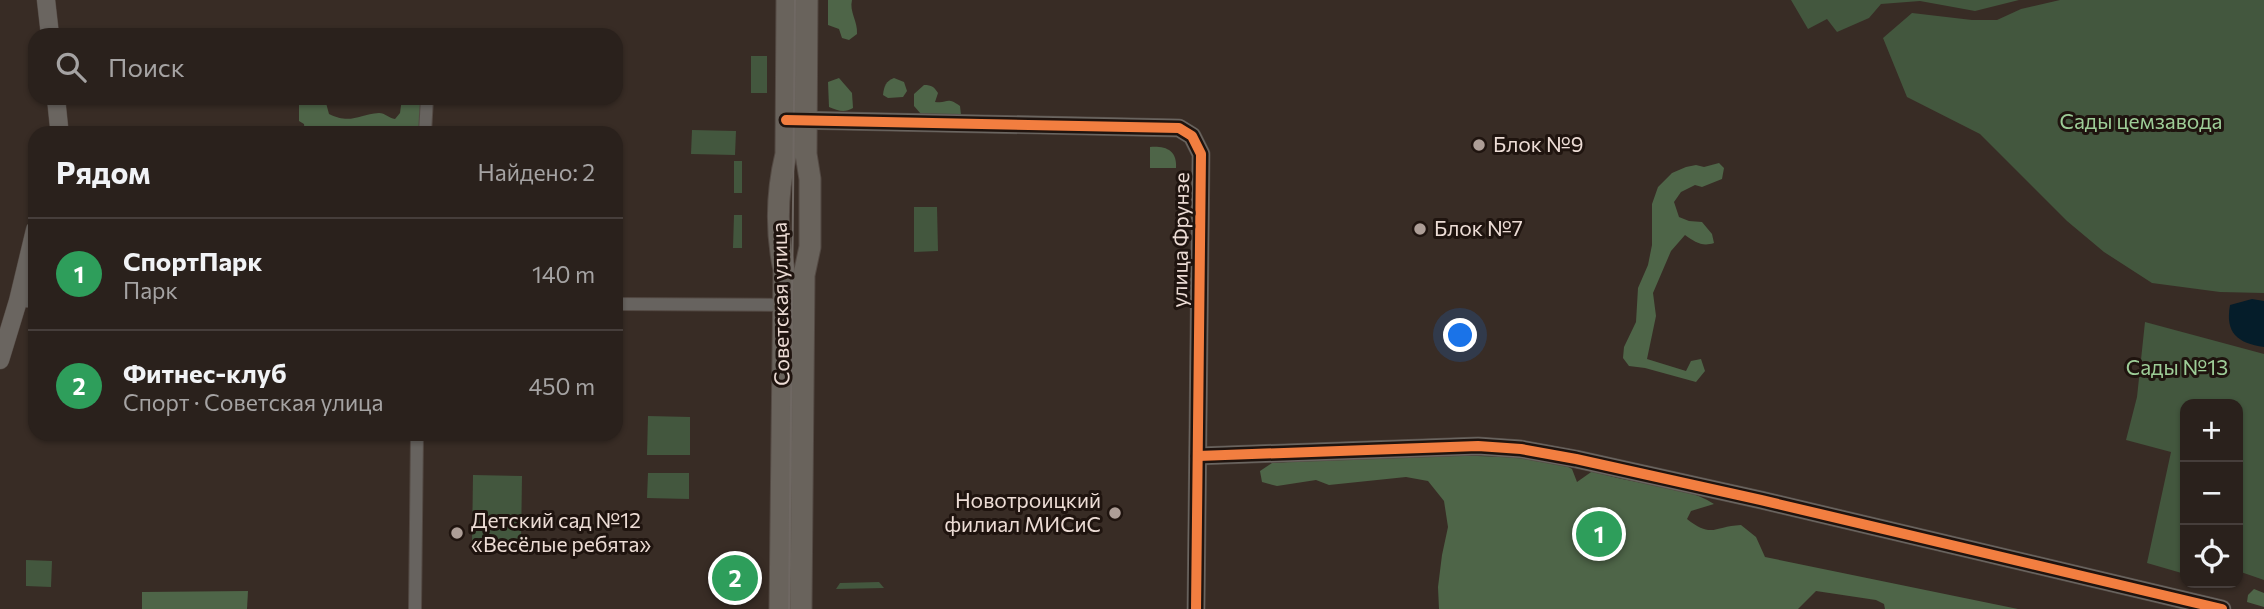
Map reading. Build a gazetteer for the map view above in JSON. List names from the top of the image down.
{
  "streets": {
    "main road": ["Советская улица"],
    "street": ["улица Фрунзе"]
  },
  "crossings": [
    ["улица Фрунзе", "Советская улица"]
  ],
  "parks": ["Сады цемзавода", "Сады №13"],
  "places": [
    "Блок №9",
    "Блок №7",
    "Новотроицкий филиал МИСиС",
    "Детский сад №12 «Весёлые ребята»"
  ],
  "page": {
    "search": "Поиск",
    "heading": ["Рядом", "Найдено: 2"],
    "list": [
      {
        "mark": "1",
        "name": "СпортПарк",
        "note": "Парк",
        "value": "140 m"
      },
      {
        "mark": "2",
        "name": "Фитнес-клуб",
        "note": "Спорт · Советская улица",
        "value": "450 m"
      }
    ],
    "map_buttons": ["+", "−"],
    "pins": ["1", "2"]
  }
}
